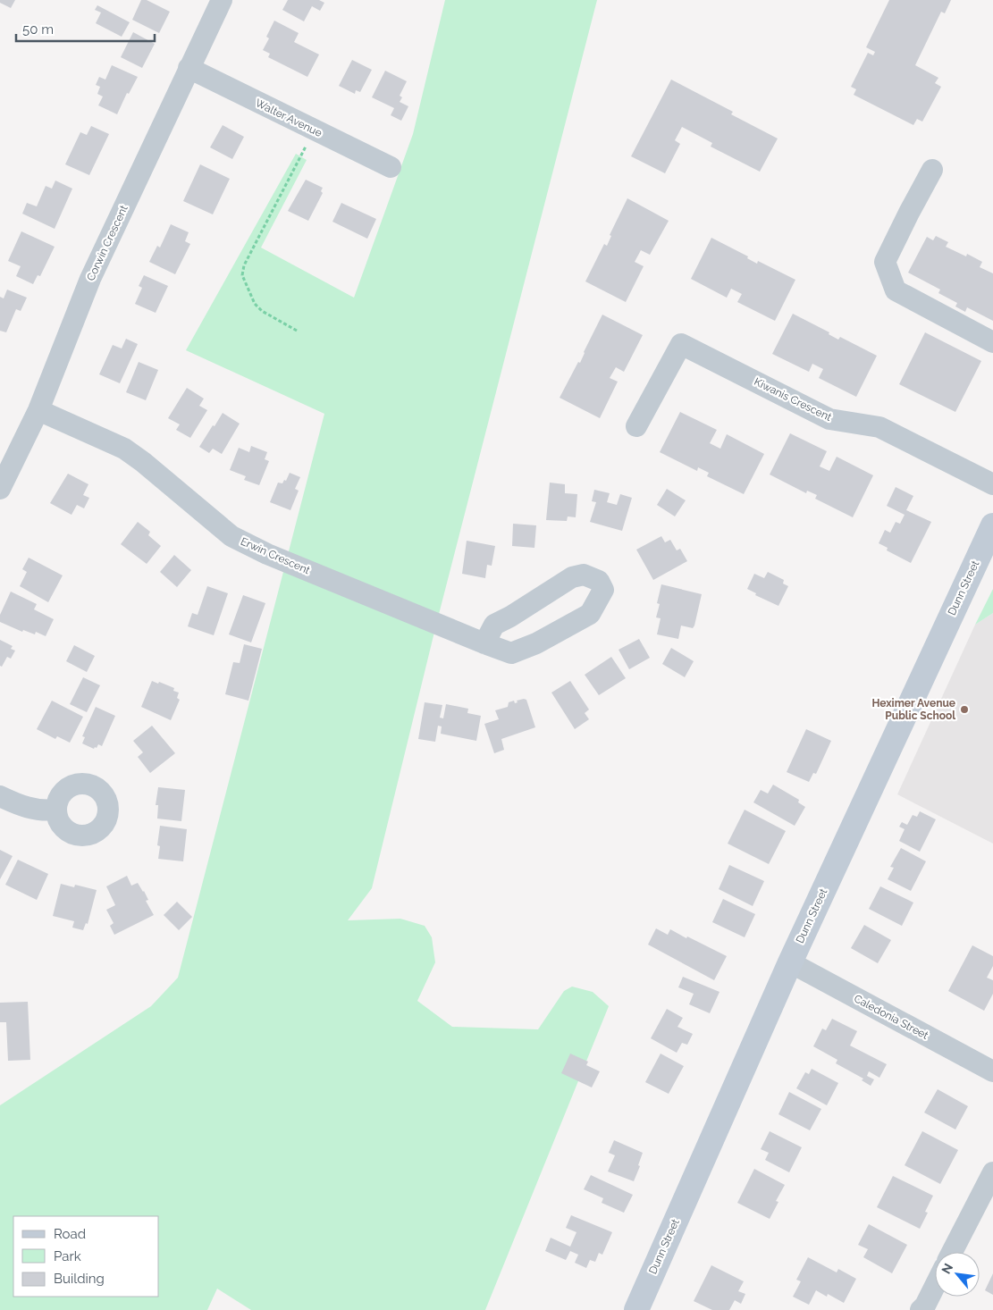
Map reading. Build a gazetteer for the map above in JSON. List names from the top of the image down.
{
  "streets": {
    "street": [
      "Walter Avenue",
      "Corwin Crescent",
      "Kiwanis Crescent",
      "Erwin Crescent",
      "Dunn Street",
      "Caledonia Street"
    ]
  },
  "crossings": [
    ["Walter Avenue", "Corwin Crescent"],
    ["Corwin Crescent", "Erwin Crescent"],
    ["Dunn Street", "Caledonia Street"]
  ],
  "places": ["Heximer Avenue Public School"],
  "legend": ["Road", "Park", "Building"],
  "scale_bar": "50 m",
  "north": "top left"
}
